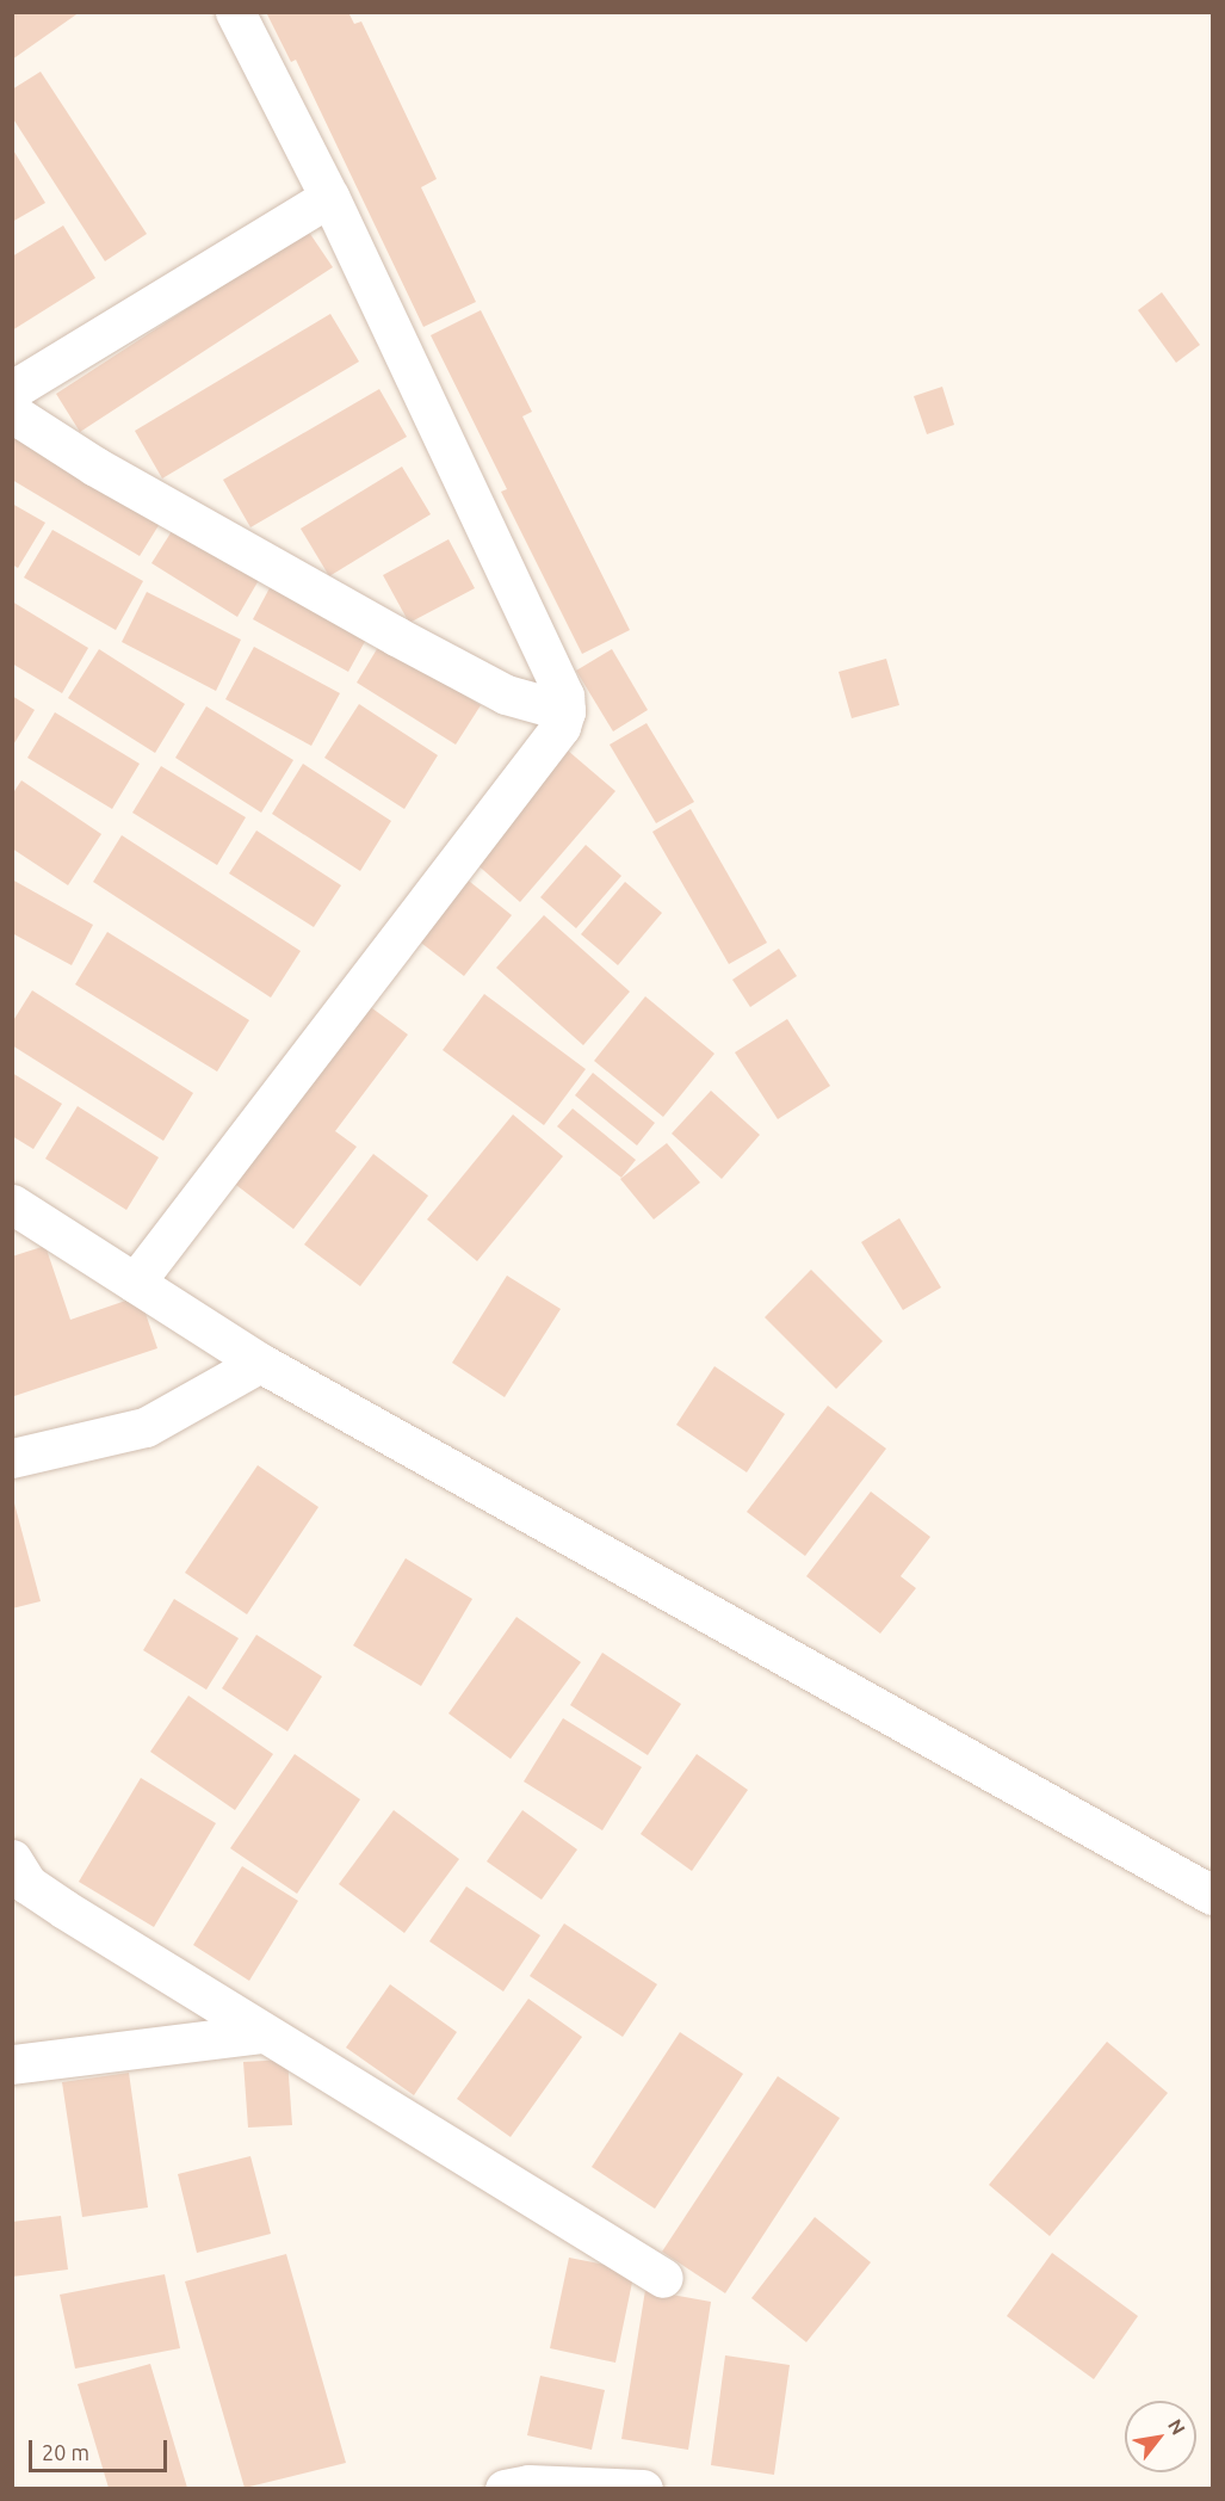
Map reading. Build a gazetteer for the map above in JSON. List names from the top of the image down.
{
  "scale_bar": "20 m",
  "north": "top right"
}
